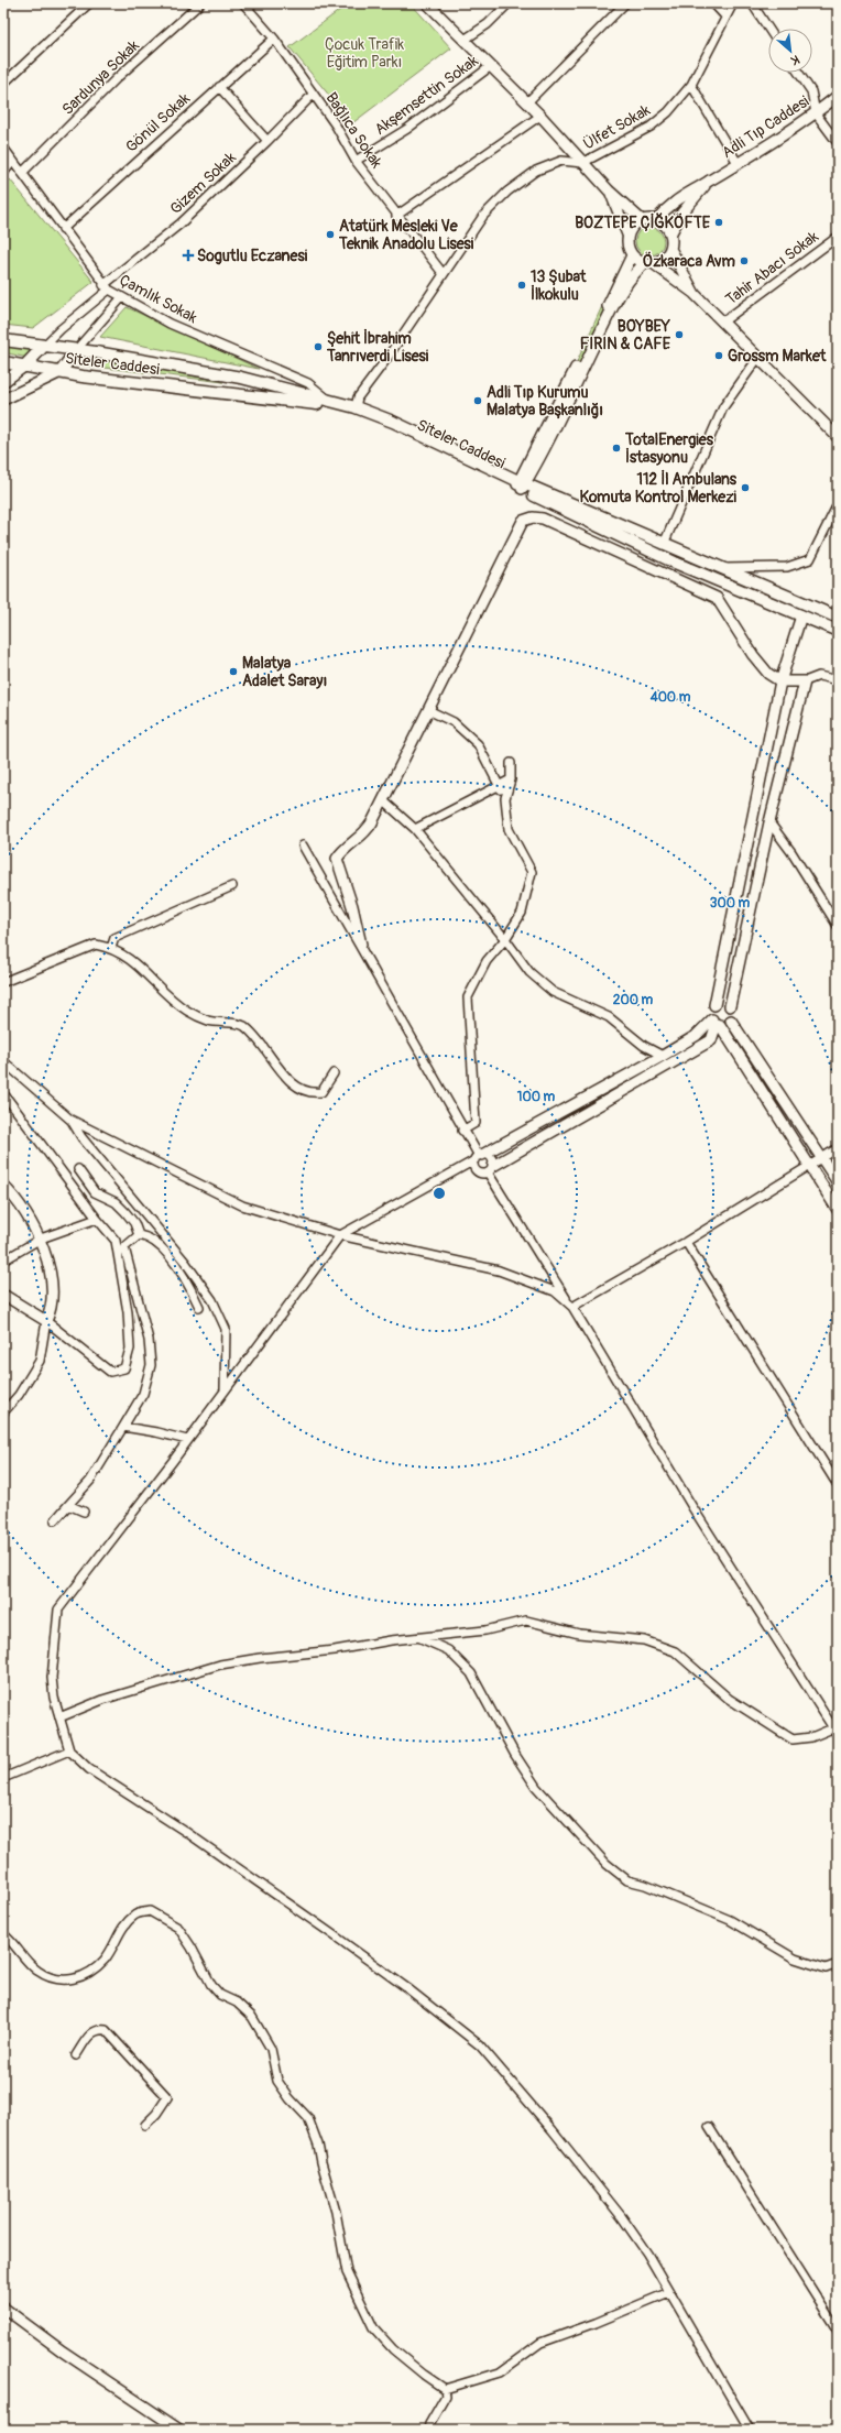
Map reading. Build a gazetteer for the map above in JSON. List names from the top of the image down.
{
  "streets": {
    "main road": ["Siteler Caddesi"],
    "street": [
      "Sardunya Sokak",
      "Akşemsettin Sokak",
      "Gönül Sokak",
      "Ülfet Sokak",
      "Adli Tıp Caddesi",
      "Bağlıca Sokak",
      "Gizem Sokak",
      "Tahir Abacı Sokak",
      "Çamlık Sokak"
    ]
  },
  "crossings": [
    ["Sardunya Sokak", "Çamlık Sokak"],
    ["Akşemsettin Sokak", "Bağlıca Sokak"],
    ["Gönül Sokak", "Bağlıca Sokak"],
    ["Gönül Sokak", "Çamlık Sokak"],
    ["Bağlıca Sokak", "Gizem Sokak"],
    ["Gizem Sokak", "Çamlık Sokak"],
    ["Gizem Sokak", "Siteler Caddesi"],
    ["Çamlık Sokak", "Siteler Caddesi"]
  ],
  "parks": ["Çocuk Trafik Eğitim Parkı"],
  "places": {
    "other": [
      "BOZTEPE ÇİĞKÖFTE",
      "Atatürk Mesleki Ve Teknik Anadolu Lisesi",
      "Özkaraca Avm",
      "13 Şubat İlkokulu",
      "BOYBEY FIRIN & CAFE",
      "Şehit İbrahim Tanrıverdi Lisesi",
      "Grossm Market",
      "Adli Tıp Kurumu Malatya Başkanlığı",
      "TotalEnergies İstasyonu",
      "112 İl Ambulans Komuta Kontrol Merkezi",
      "Malatya Adalet Sarayı"
    ],
    "health": ["Sogutlu Eczanesi"]
  },
  "north": "bottom right",
  "rings": [
    "400 m",
    "300 m",
    "200 m",
    "100 m"
  ]
}
